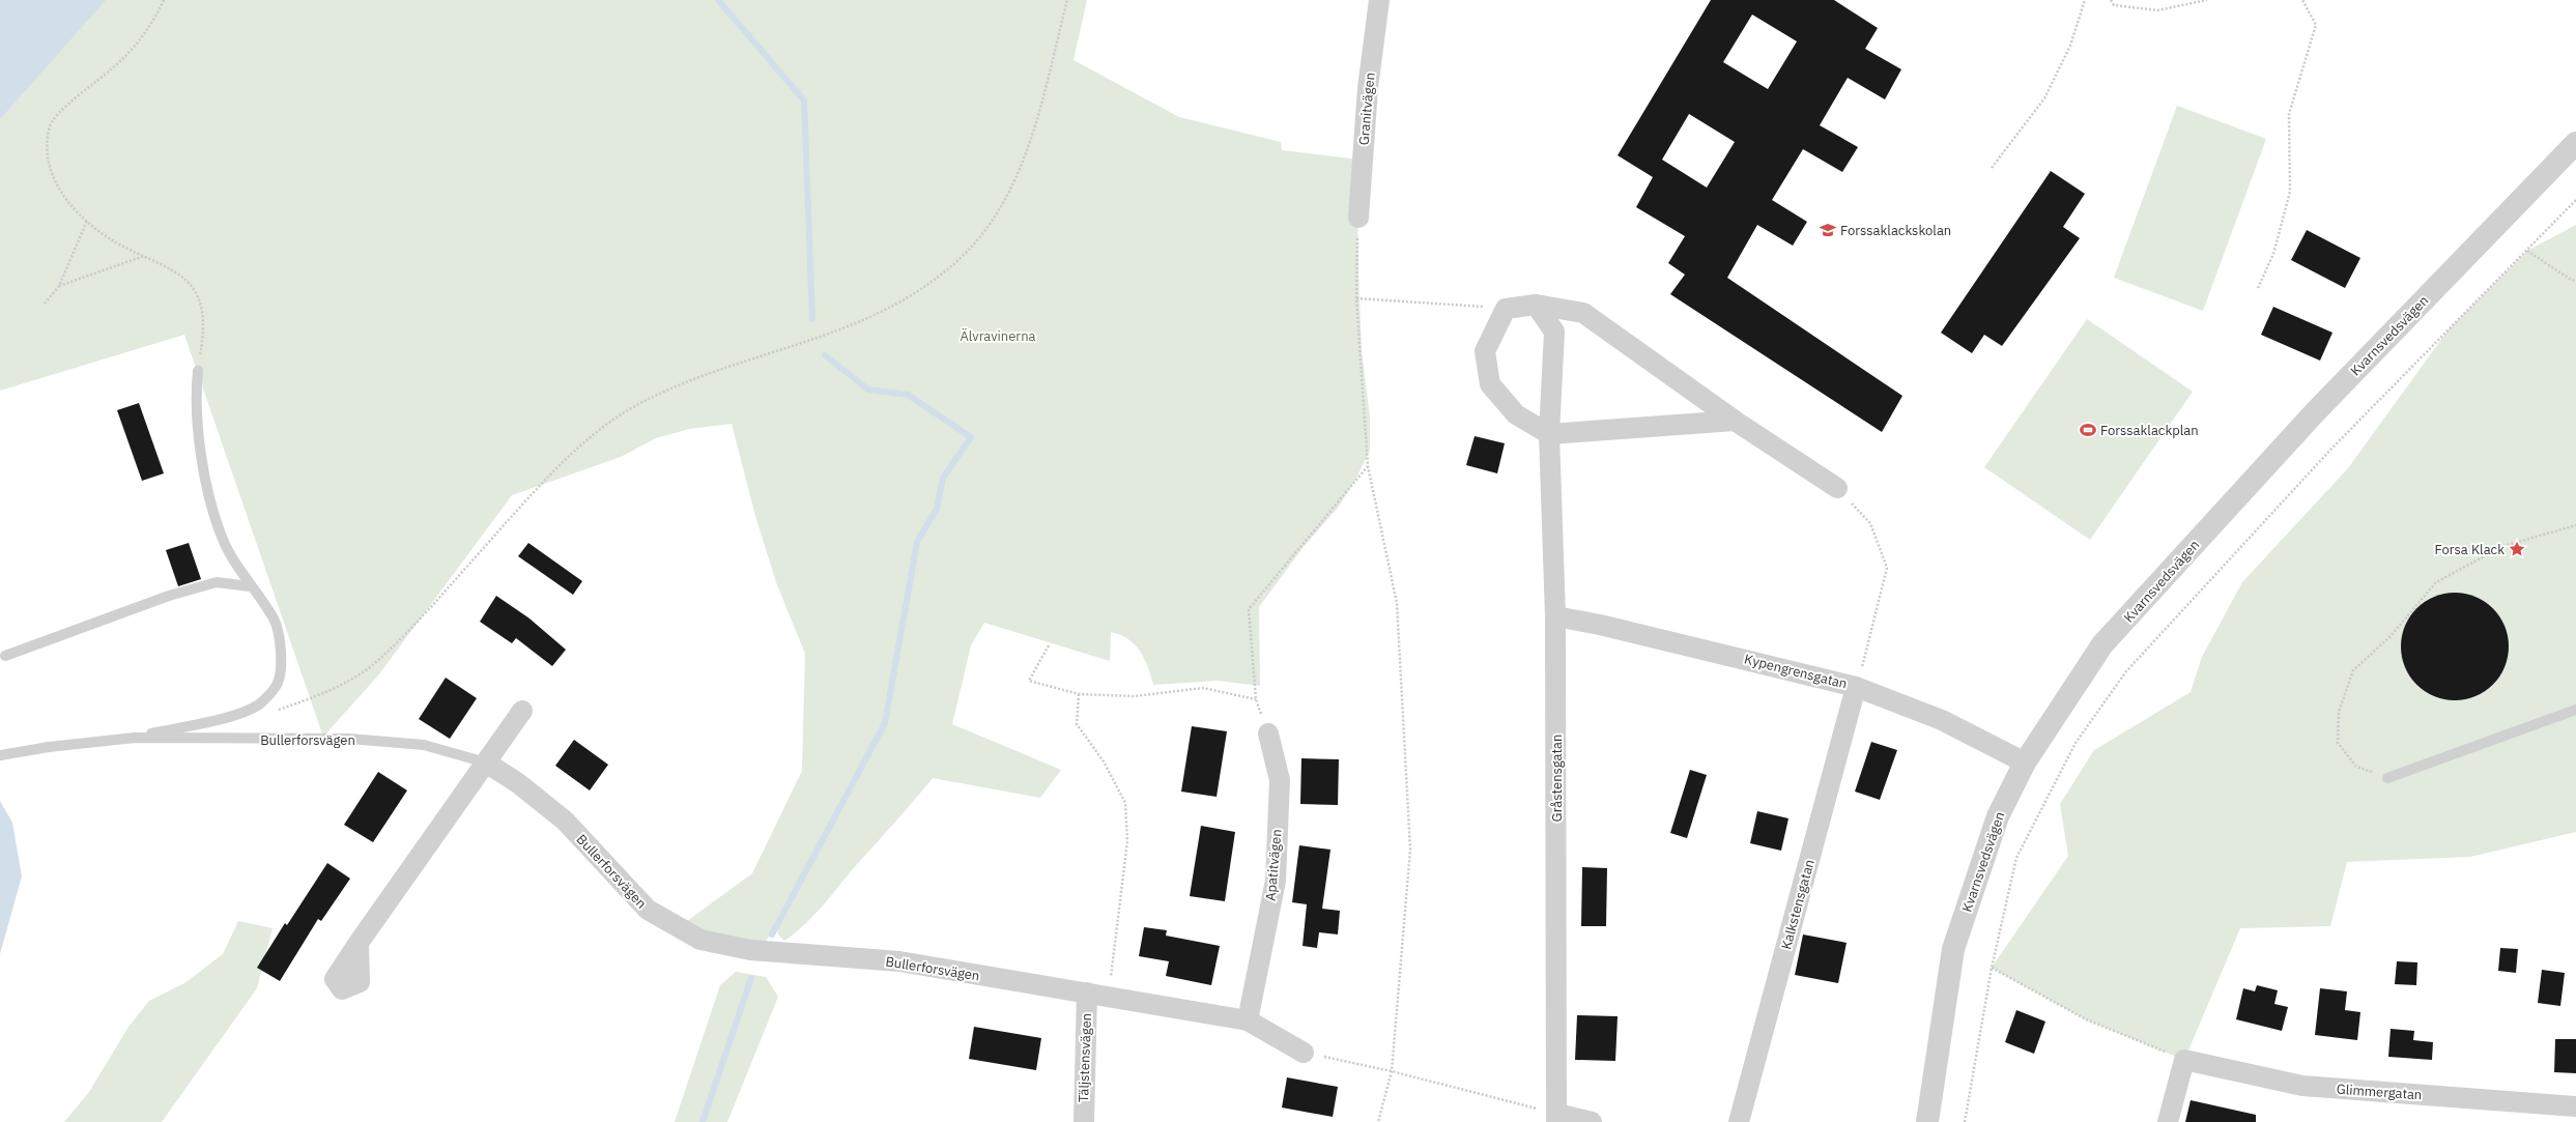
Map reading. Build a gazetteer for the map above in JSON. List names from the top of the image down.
{
  "streets": {
    "street": [
      "Granitvägen",
      "Kvarnsvedsvägen",
      "Kypengrensgatan",
      "Bullerforsvägen",
      "Gråstensgatan",
      "Apatitvägen",
      "Kalkstensgatan",
      "Täljstensvägen",
      "Glimmergatan"
    ]
  },
  "crossings": [
    ["Kvarnsvedsvägen", "Kypengrensgatan"],
    ["Kypengrensgatan", "Gråstensgatan"],
    ["Kypengrensgatan", "Kalkstensgatan"],
    ["Bullerforsvägen", "Apatitvägen"],
    ["Bullerforsvägen", "Täljstensvägen"]
  ],
  "parks": ["Älvravinerna"],
  "places": {
    "school or university": ["Forssaklackskolan"],
    "sports": ["Forssaklackplan"],
    "place": ["Forsa Klack"]
  }
}
